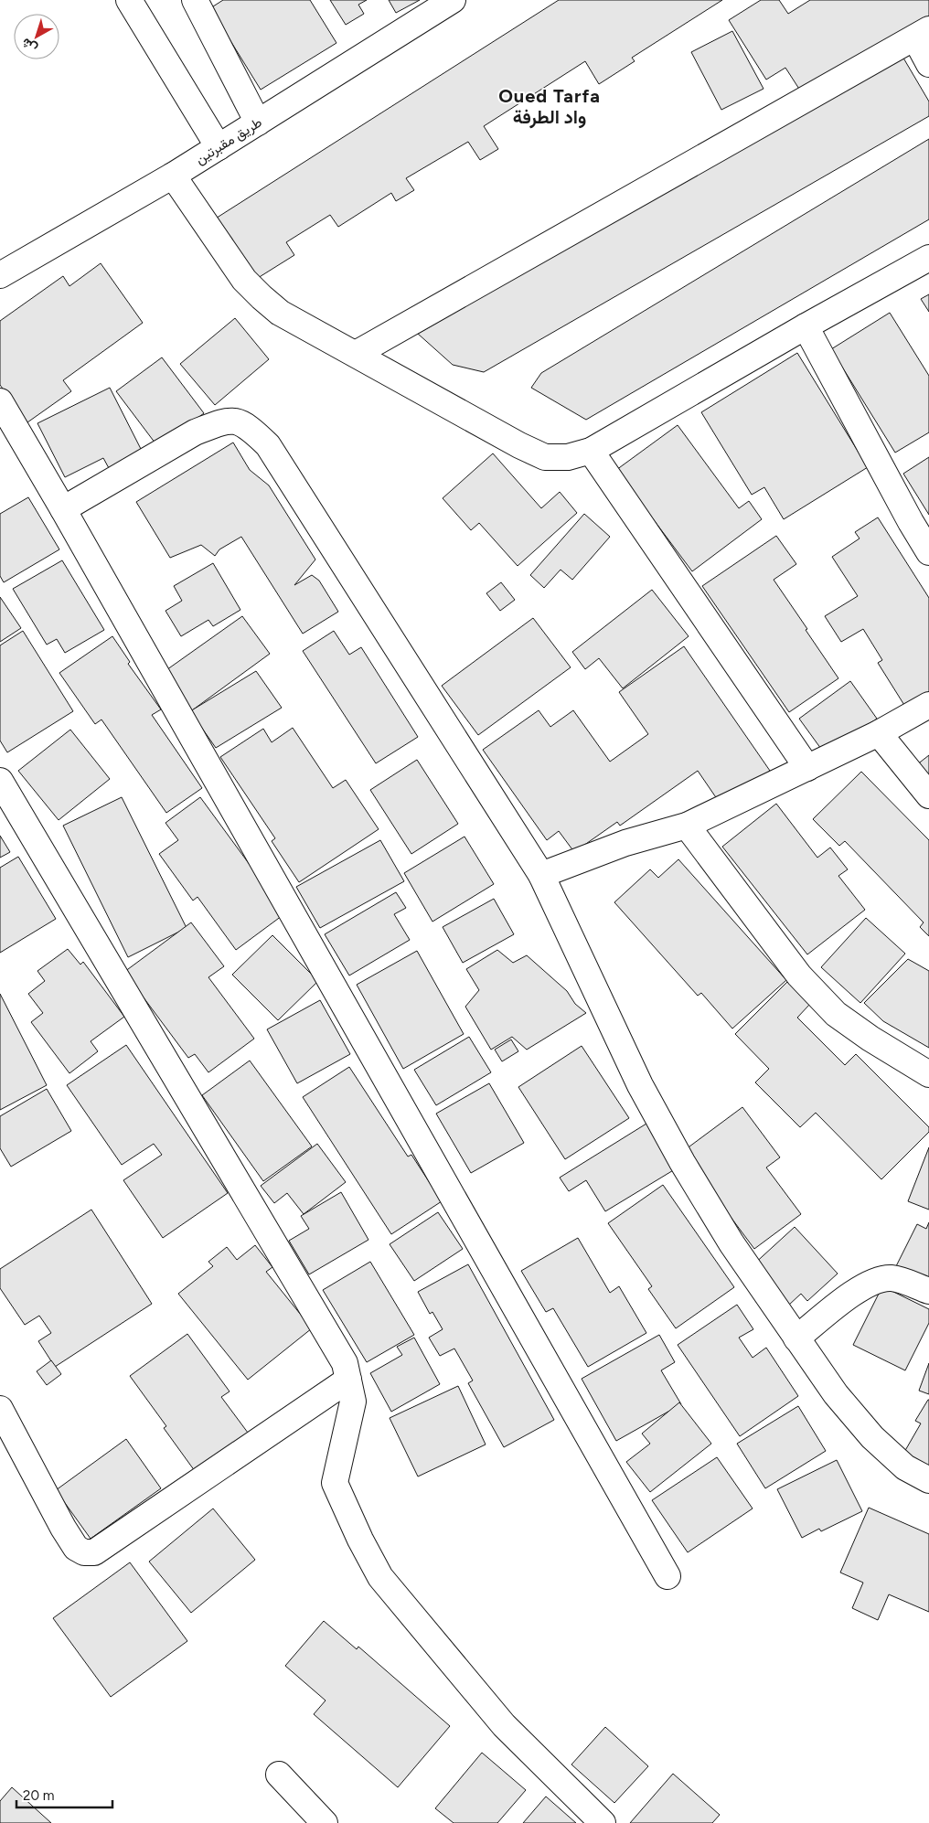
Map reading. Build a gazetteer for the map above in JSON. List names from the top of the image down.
{
  "streets": {
    "street": ["طريق مقبرتين"]
  },
  "districts": ["Oued Tarfa واد الطرفة"],
  "scale_bar": "20 m",
  "north": "bottom left"
}
